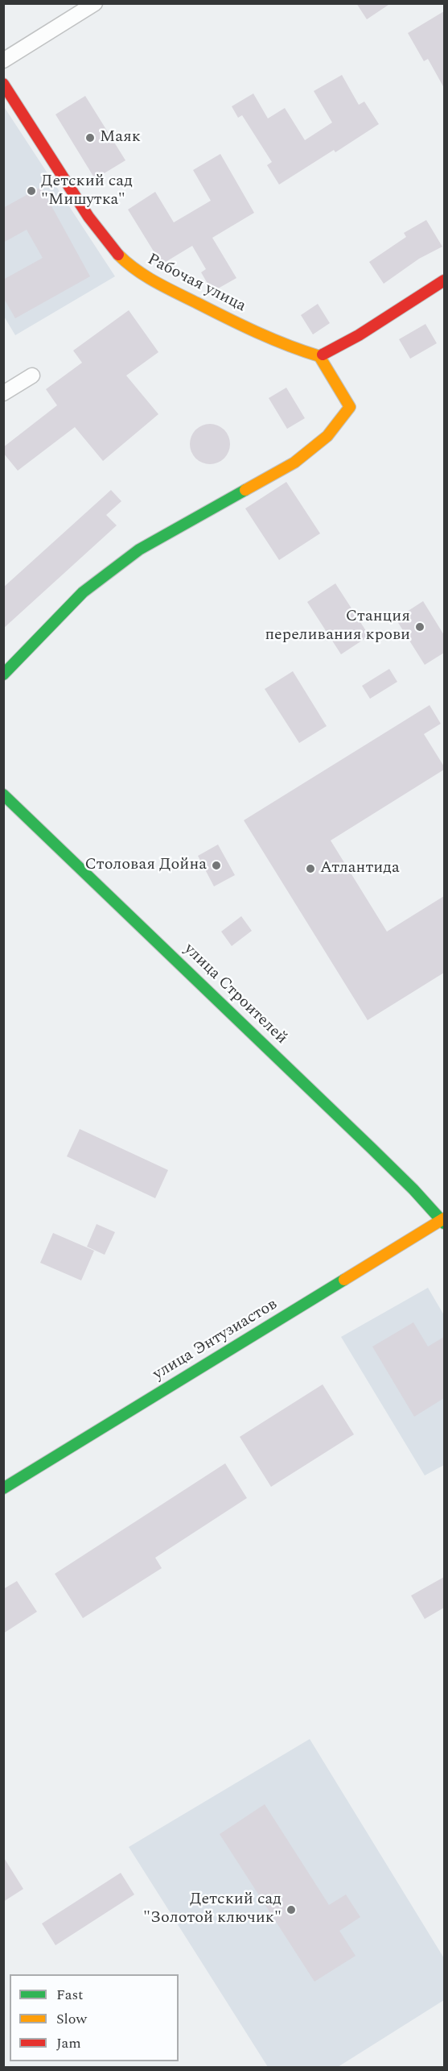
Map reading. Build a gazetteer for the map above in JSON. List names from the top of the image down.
{
  "streets": {
    "street": ["Рабочая улица", "улица Строителей", "улица Энтузиастов"]
  },
  "crossings": [
    ["улица Строителей", "улица Энтузиастов"]
  ],
  "places": [
    "Маяк",
    "Детский сад \"Мишутка\"",
    "Станция переливания крови",
    "Столовая Дойна",
    "Атлантида",
    "Детский сад \"Золотой ключик\""
  ],
  "legend": ["Fast", "Slow", "Jam"]
}
